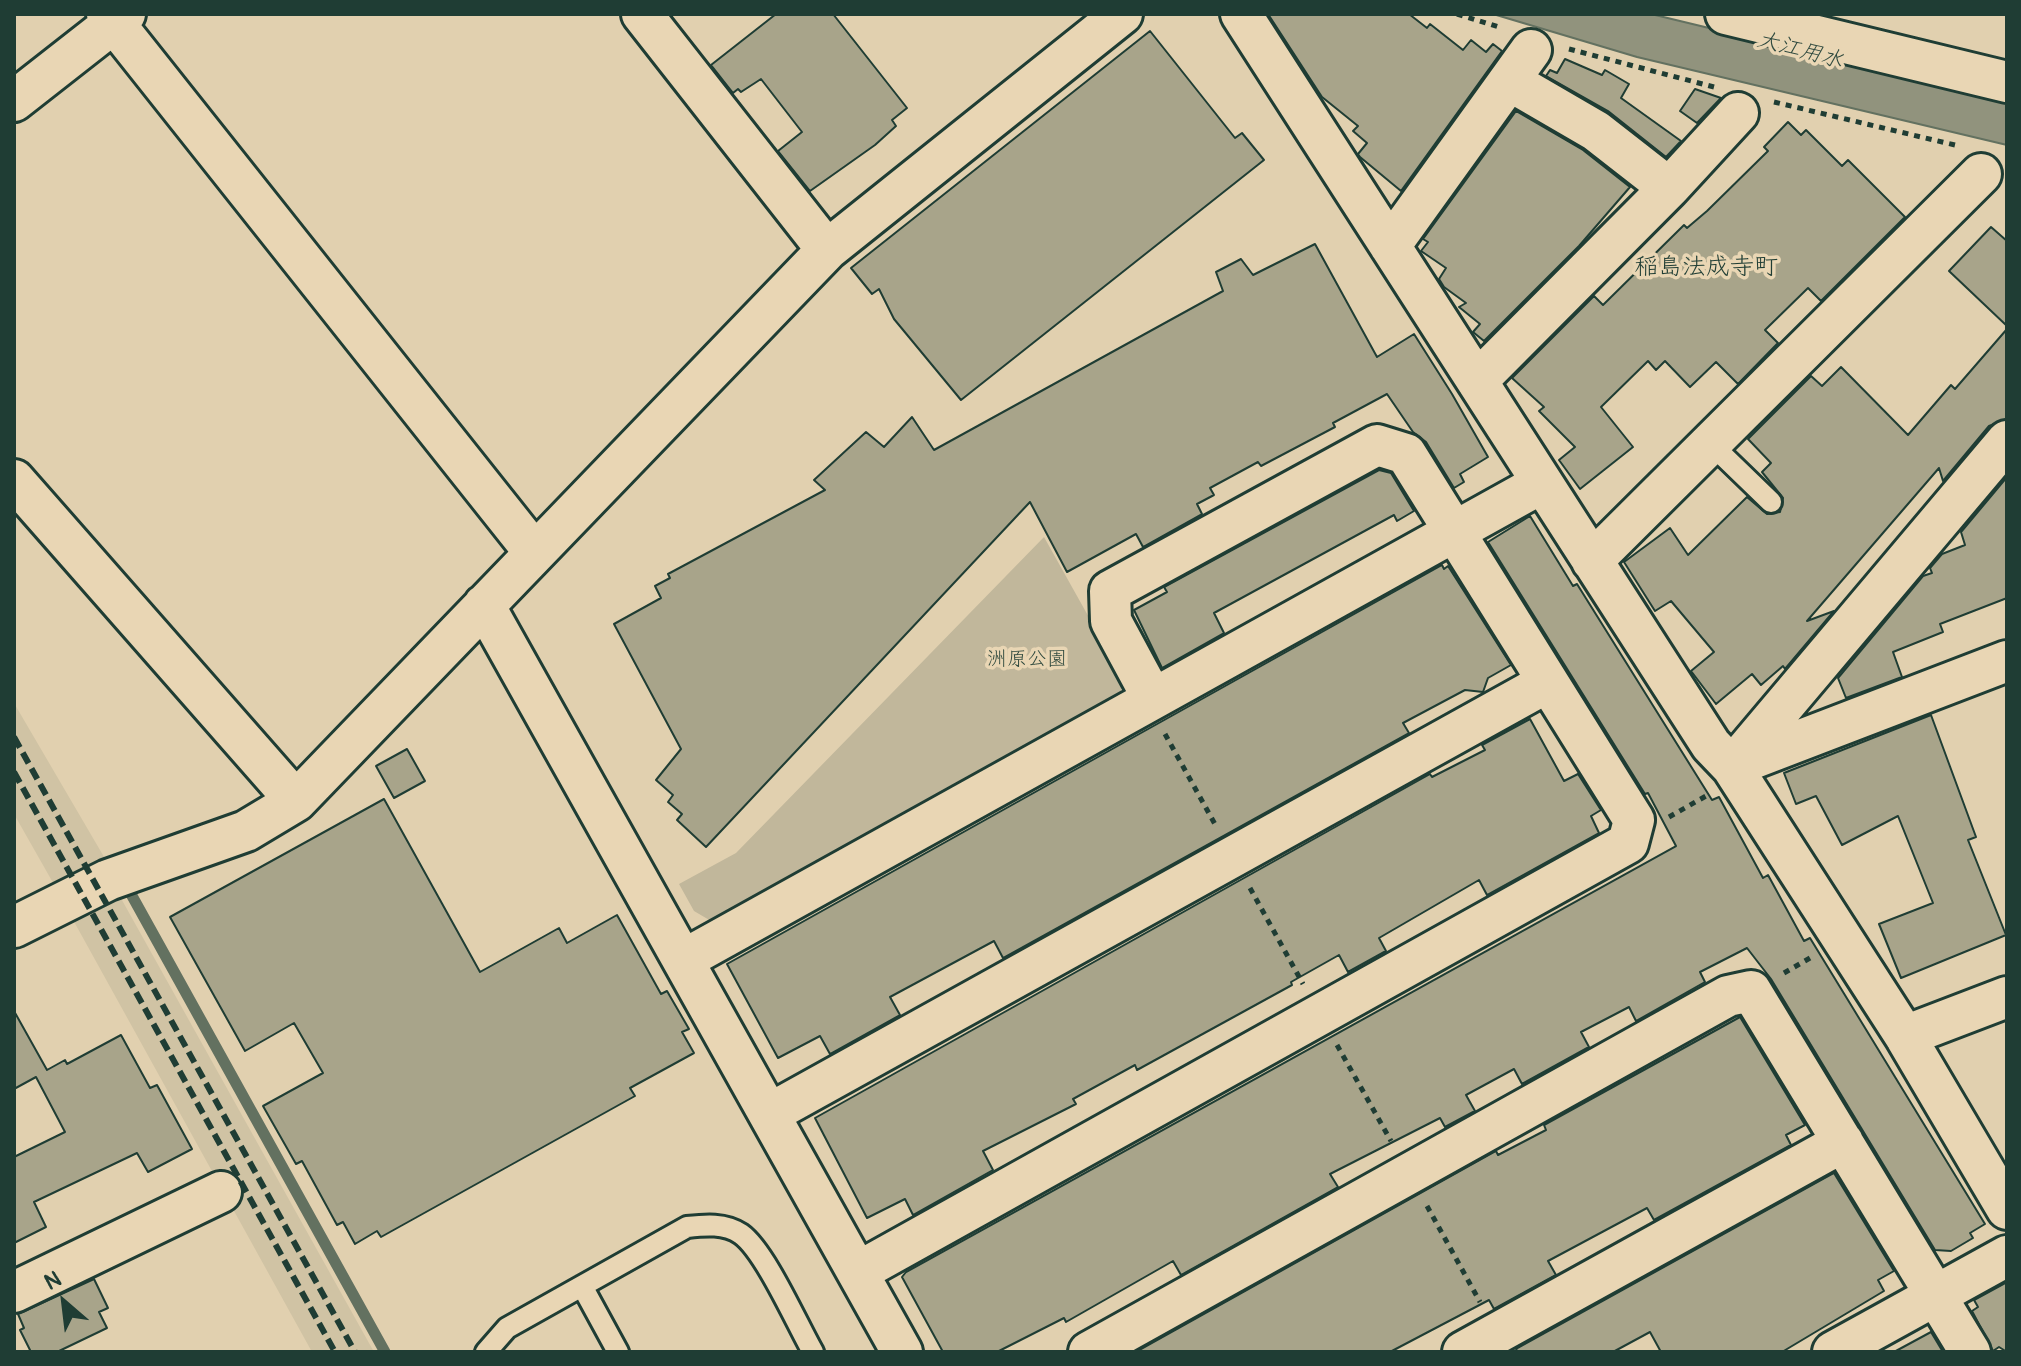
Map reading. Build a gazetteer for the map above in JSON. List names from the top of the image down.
{
  "districts": ["稲島法成寺町"],
  "water": ["大江用水"],
  "parks": ["洲原公園"],
  "north": "top left"
}
